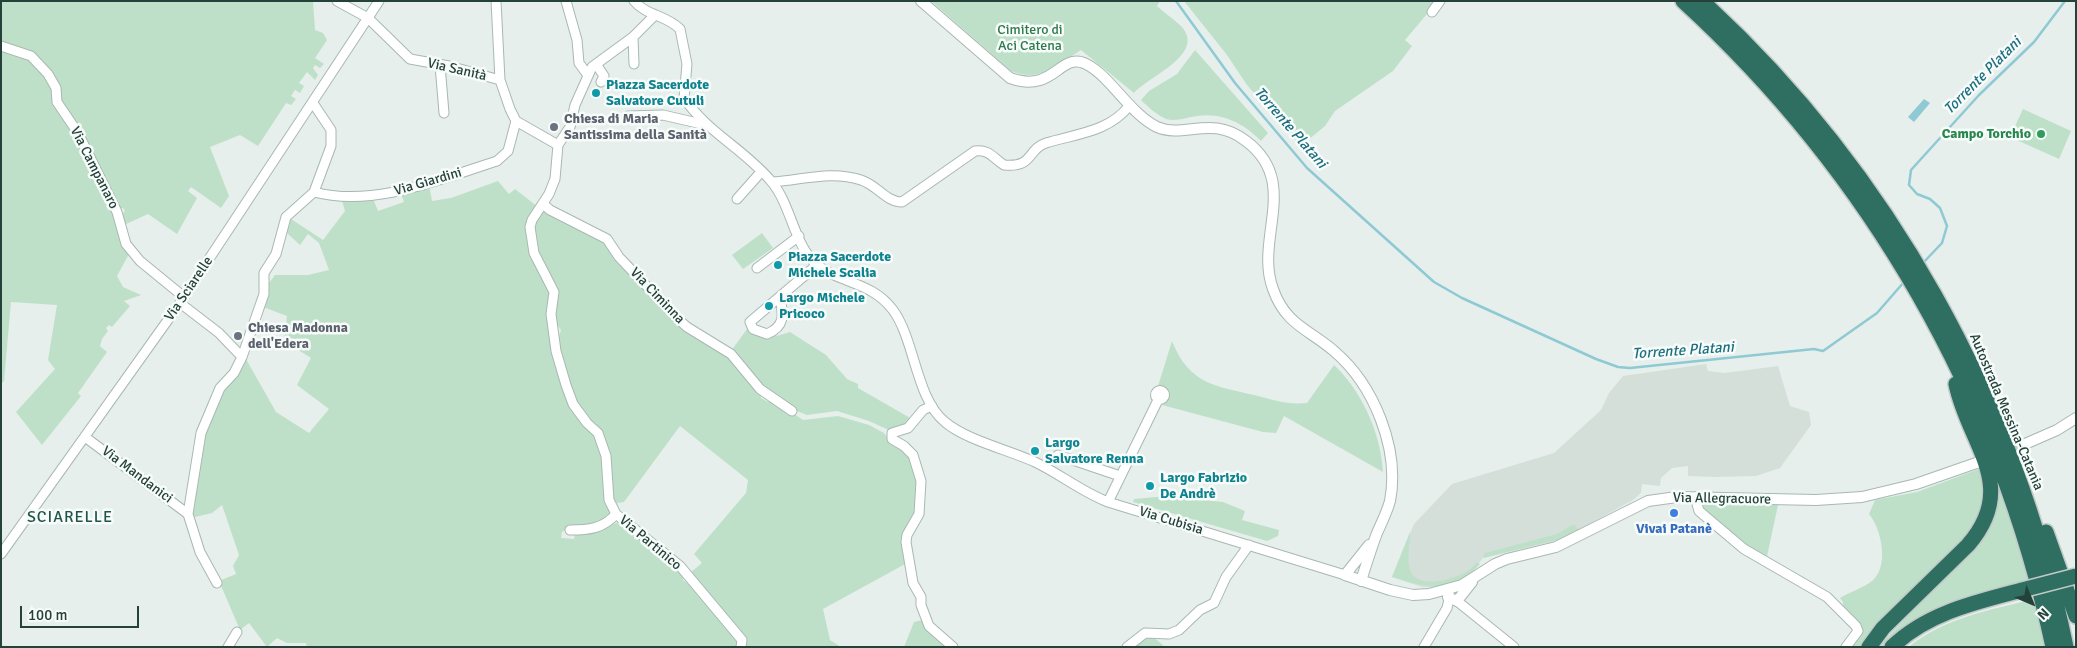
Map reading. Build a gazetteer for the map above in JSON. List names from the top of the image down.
{
  "streets": {
    "highway": ["Autostrada Messina-Catania"],
    "street": [
      "Via Sanità",
      "Via Campanaro",
      "Via Giardini",
      "Via Sciarelle",
      "Via Ciminna",
      "Via Mandanici",
      "Via Allegracuore",
      "Via Cubisia",
      "Via Partinico"
    ]
  },
  "crossings": [
    ["Via Sanità", "Via Giardini"],
    ["Via Sanità", "Via Sciarelle"],
    ["Via Campanaro", "Via Sciarelle"],
    ["Via Sciarelle", "Via Mandanici"],
    ["Via Ciminna", "Via Partinico"],
    ["Via Allegracuore", "Via Cubisia"]
  ],
  "districts": ["SCIARELLE"],
  "water": ["Torrente Platani"],
  "parks": ["Cimitero di Aci Catena"],
  "places": [
    "Piazza Sacerdote Salvatore Cutuli",
    "Chiesa di Maria Santissima della Sanità",
    "Campo Torchio",
    "Piazza Sacerdote Michele Scalia",
    "Largo Michele Pricoco",
    "Chiesa Madonna dell'Edera",
    "Largo Salvatore Renna",
    "Largo Fabrizio De Andrè",
    "Vivai Patanè"
  ],
  "scale_bar": "100 m",
  "north": "bottom right"
}
